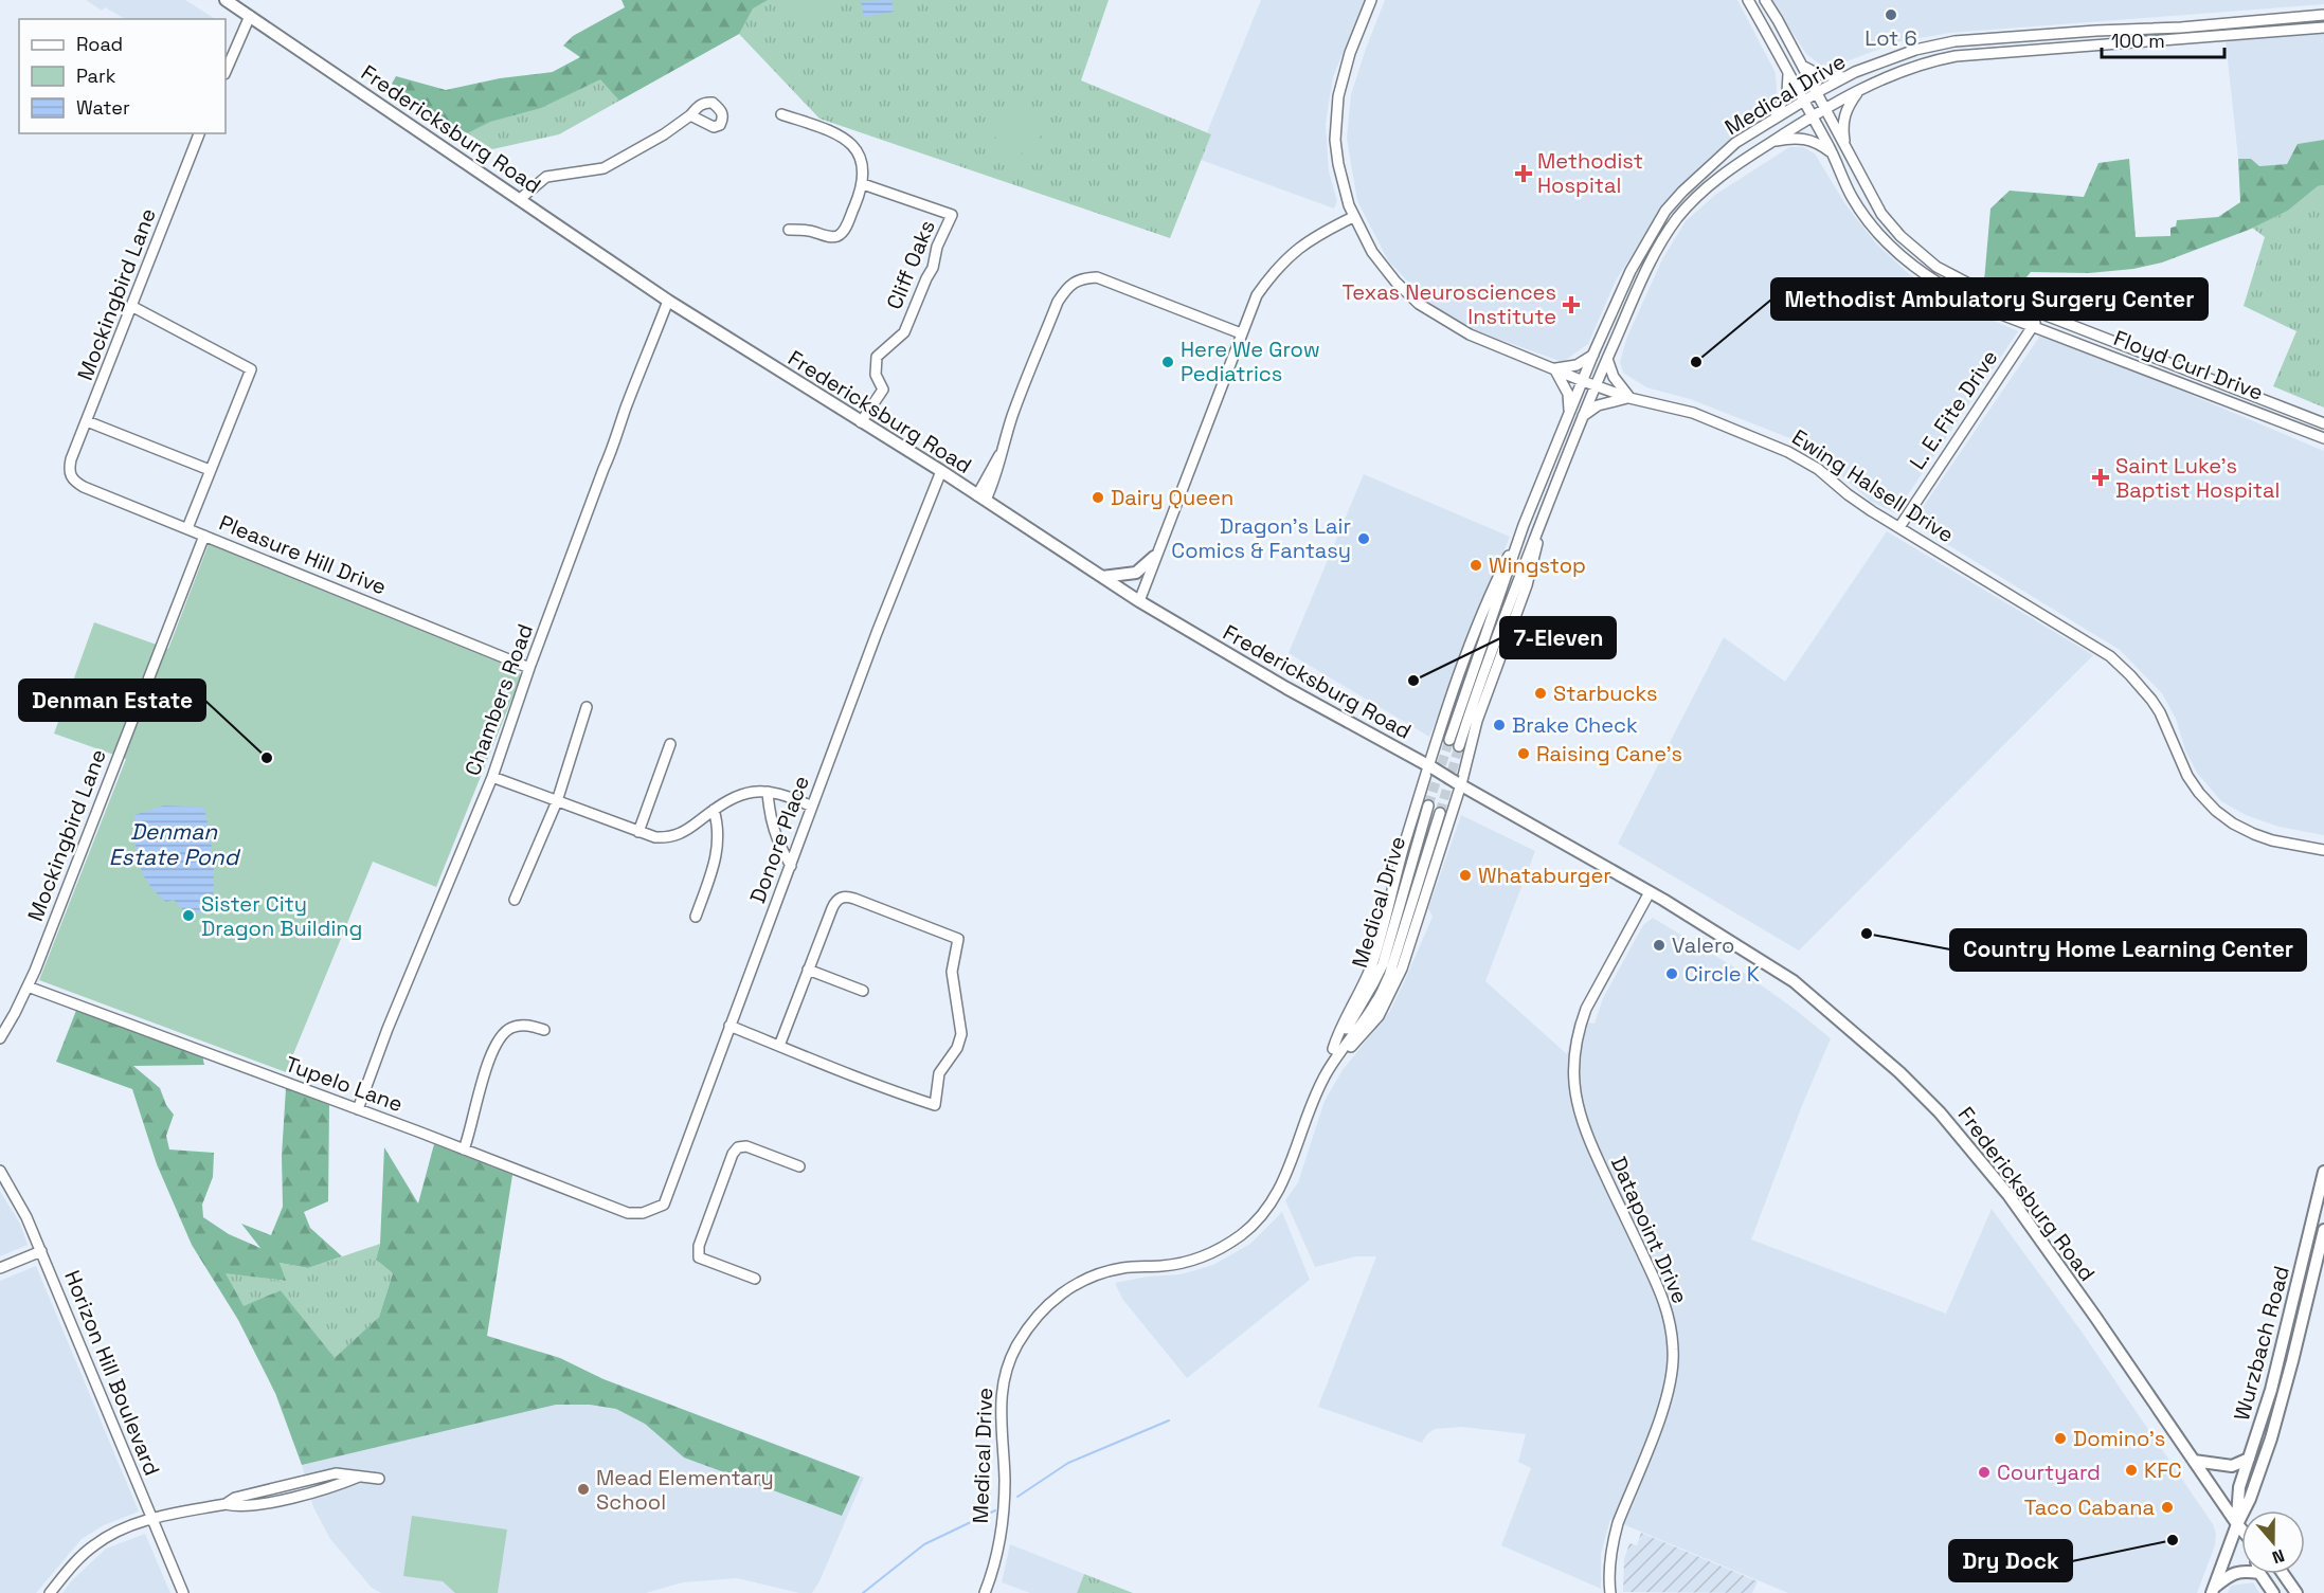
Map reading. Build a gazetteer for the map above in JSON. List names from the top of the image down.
{
  "streets": {
    "main road": ["Fredericksburg Road", "Wurzbach Road"],
    "street": [
      "Medical Drive",
      "Cliff Oaks",
      "Mockingbird Lane",
      "Floyd Curl Drive",
      "L. E. Fite Drive",
      "Ewing Halsell Drive",
      "Pleasure Hill Drive",
      "Chambers Road",
      "Donore Place",
      "Tupelo Lane",
      "Datapoint Drive",
      "Horizon Hill Boulevard"
    ]
  },
  "crossings": [
    ["Medical Drive", "Floyd Curl Drive"],
    ["Medical Drive", "Ewing Halsell Drive"],
    ["Fredericksburg Road", "Cliff Oaks"],
    ["Fredericksburg Road", "Chambers Road"],
    ["Fredericksburg Road", "Donore Place"],
    ["Fredericksburg Road", "Datapoint Drive"],
    ["Fredericksburg Road", "Wurzbach Road"],
    ["Mockingbird Lane", "Pleasure Hill Drive"],
    ["Mockingbird Lane", "Tupelo Lane"],
    ["Floyd Curl Drive", "L. E. Fite Drive"],
    ["L. E. Fite Drive", "Ewing Halsell Drive"],
    ["Pleasure Hill Drive", "Chambers Road"],
    ["Chambers Road", "Tupelo Lane"],
    ["Donore Place", "Tupelo Lane"]
  ],
  "water": ["Denman Estate Pond"],
  "places": {
    "other": [
      "Lot 6",
      "Here We Grow Pediatrics",
      "Methodist Ambulatory Surgery Center",
      "Dairy Queen",
      "Dragon's Lair Comics & Fantasy",
      "Wingstop",
      "7-Eleven",
      "Starbucks",
      "Brake Check",
      "Raising Cane's",
      "Denman Estate",
      "Whataburger",
      "Sister City Dragon Building",
      "Country Home Learning Center",
      "Valero",
      "Circle K",
      "Domino's",
      "KFC",
      "Courtyard",
      "Mead Elementary School",
      "Taco Cabana",
      "Dry Dock"
    ],
    "health": ["Methodist Hospital", "Texas Neurosciences Institute", "Saint Luke's Baptist Hospital"]
  },
  "legend": ["Road", "Park", "Water"],
  "scale_bar": "100 m",
  "north": "bottom"
}
